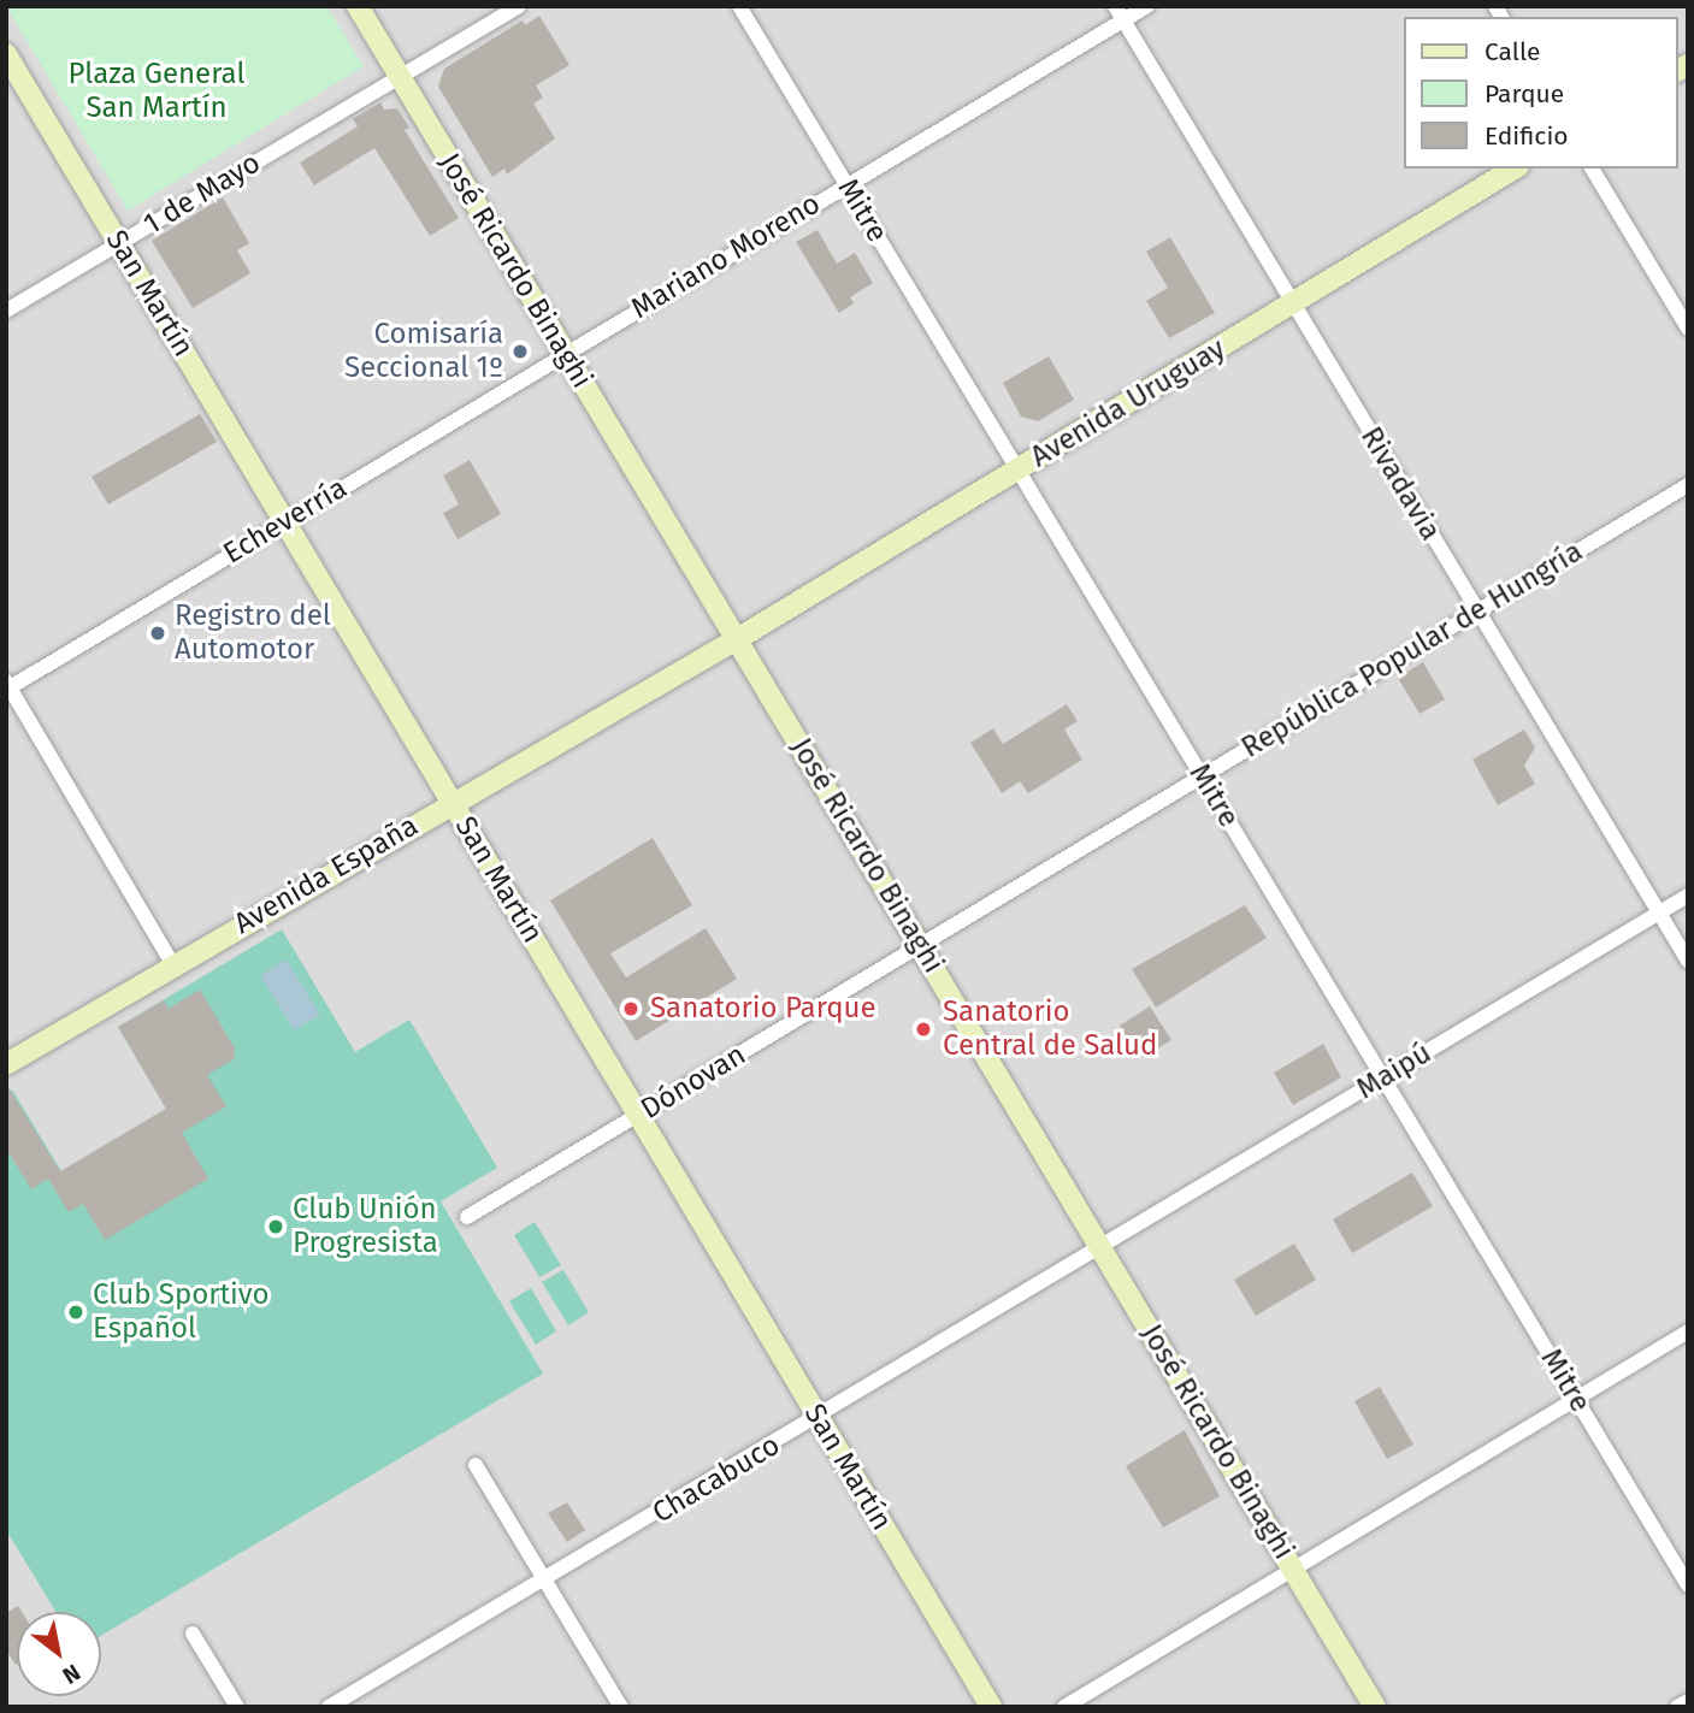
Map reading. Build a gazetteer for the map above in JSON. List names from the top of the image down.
{
  "streets": {
    "street": [
      "1 de Mayo",
      "Mitre",
      "Mariano Moreno",
      "José Ricardo Binaghi",
      "San Martín",
      "Avenida Uruguay",
      "Rivadavia",
      "Echeverría",
      "República Popular de Hungría",
      "Avenida España",
      "Maipú",
      "Dónovan",
      "Chacabuco"
    ]
  },
  "crossings": [
    ["1 de Mayo", "José Ricardo Binaghi"],
    ["1 de Mayo", "San Martín"],
    ["Mitre", "Mariano Moreno"],
    ["Mitre", "Avenida Uruguay"],
    ["Mitre", "República Popular de Hungría"],
    ["Mitre", "Maipú"],
    ["Mariano Moreno", "José Ricardo Binaghi"],
    ["Mariano Moreno", "Rivadavia"],
    ["Mariano Moreno", "Echeverría"],
    ["José Ricardo Binaghi", "Avenida Uruguay"],
    ["José Ricardo Binaghi", "Echeverría"],
    ["José Ricardo Binaghi", "República Popular de Hungría"],
    ["José Ricardo Binaghi", "Avenida España"],
    ["José Ricardo Binaghi", "Maipú"],
    ["José Ricardo Binaghi", "Dónovan"],
    ["José Ricardo Binaghi", "Chacabuco"],
    ["San Martín", "Echeverría"],
    ["San Martín", "Avenida España"],
    ["San Martín", "Dónovan"],
    ["San Martín", "Chacabuco"],
    ["Avenida Uruguay", "Rivadavia"],
    ["Avenida Uruguay", "Avenida España"],
    ["Rivadavia", "República Popular de Hungría"],
    ["Rivadavia", "Maipú"],
    ["República Popular de Hungría", "Dónovan"],
    ["Maipú", "Chacabuco"]
  ],
  "parks": ["Plaza General San Martín"],
  "places": [
    "Comisaría Seccional 1º",
    "Registro del Automotor",
    "Sanatorio Parque",
    "Sanatorio Central de Salud",
    "Club Unión Progresista",
    "Club Sportivo Español"
  ],
  "legend": ["Calle", "Parque", "Edificio"],
  "north": "bottom right"
}
